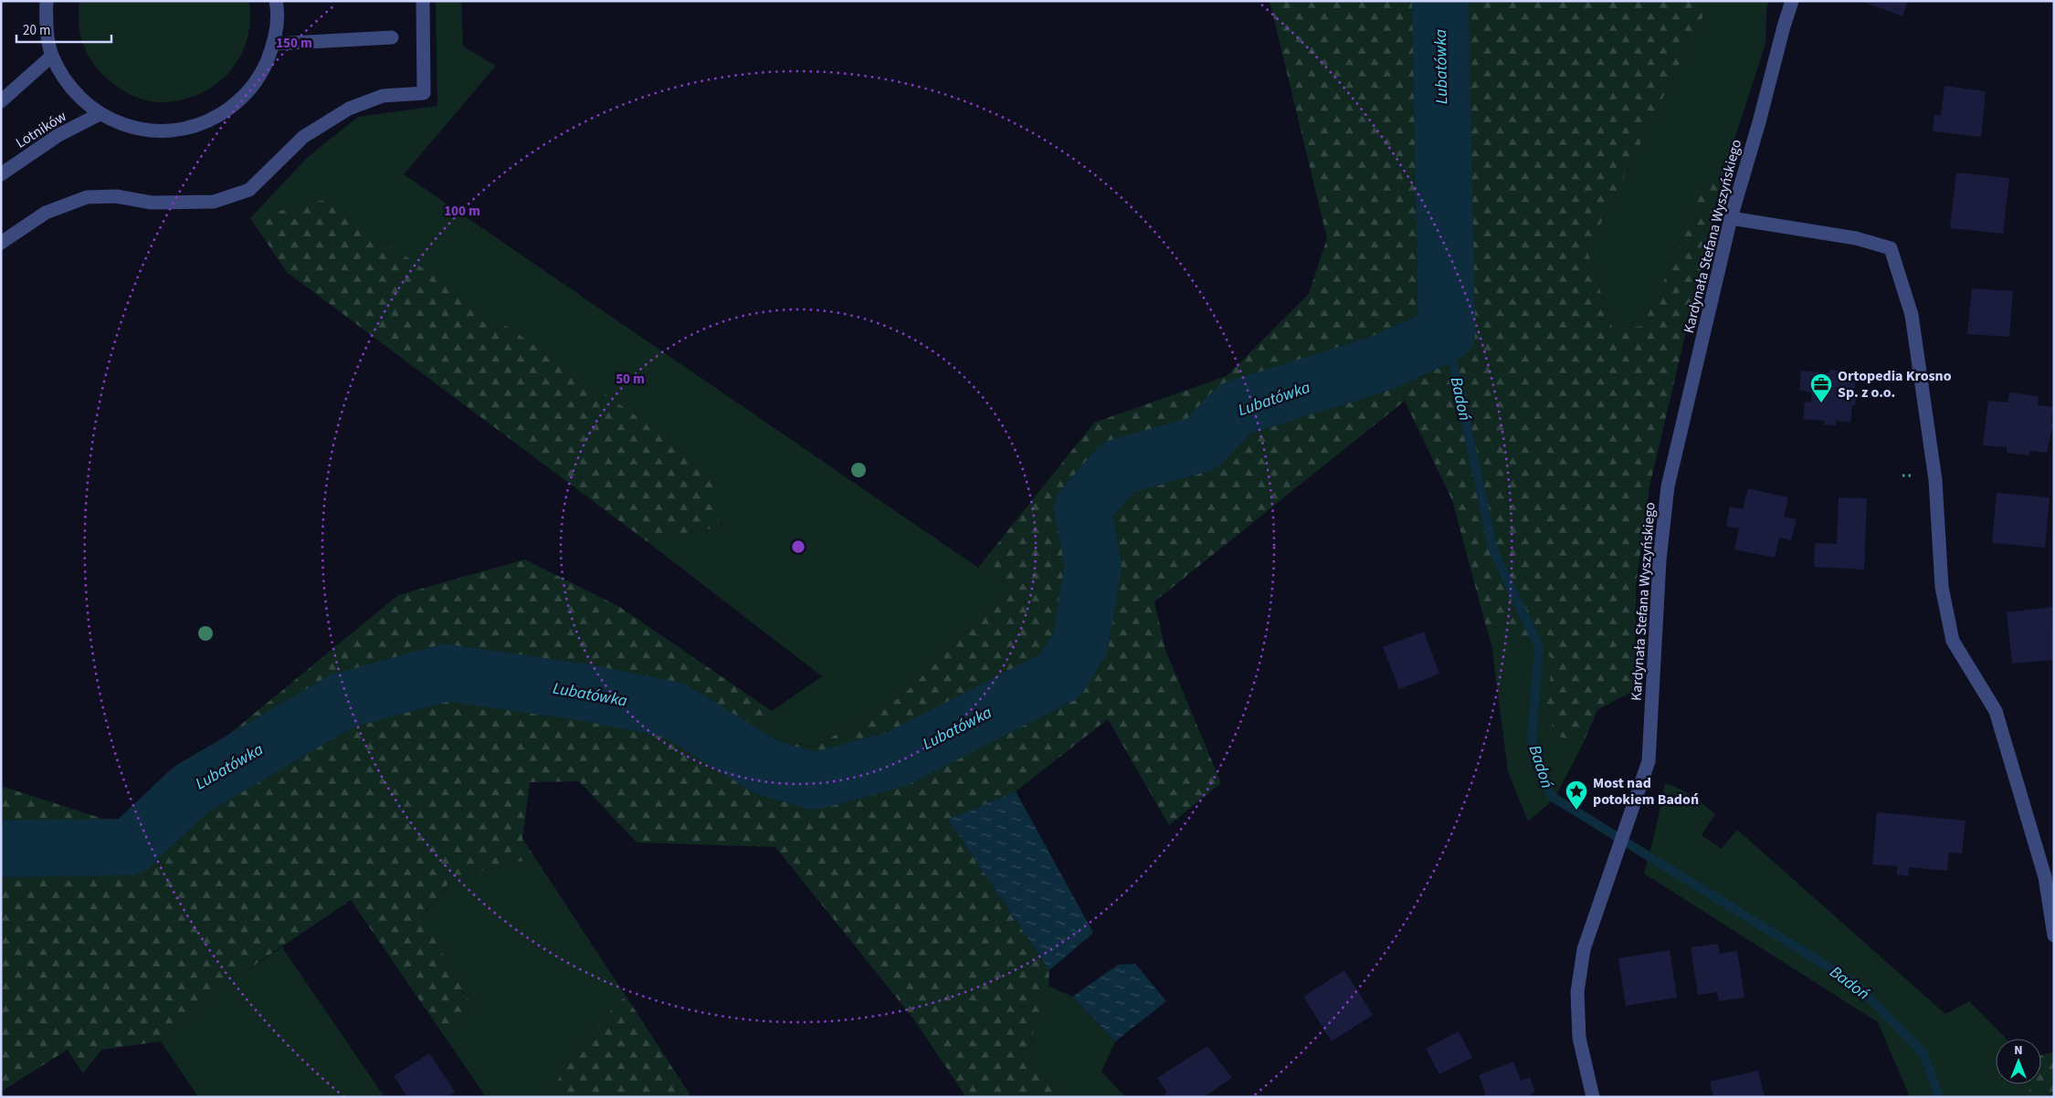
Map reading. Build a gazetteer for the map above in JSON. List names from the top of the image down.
{
  "streets": {
    "street": ["Lotników", "Kardynała Stefana Wyszyńskiego"]
  },
  "water": ["Lubatówka", "Badoń"],
  "places": {
    "office": ["Ortopedia Krosno Sp. z o.o."],
    "place": ["Most nad potokiem Badoń"]
  },
  "scale_bar": "20 m",
  "north": "top",
  "rings": ["150 m", "100 m", "50 m"]
}
